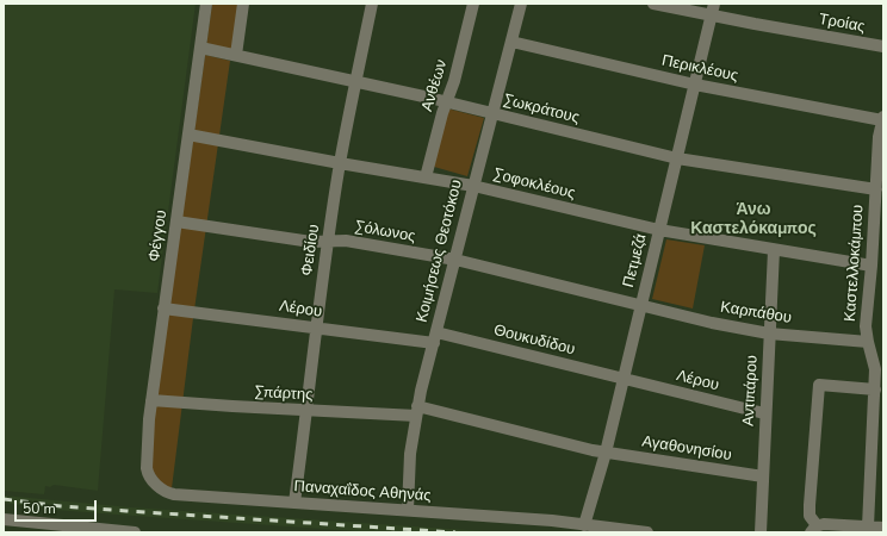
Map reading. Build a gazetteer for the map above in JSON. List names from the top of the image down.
{
  "streets": {
    "street": [
      "Τροίας",
      "Περικλέους",
      "Ανθέων",
      "Σωκράτους",
      "Σοφοκλέους",
      "Σόλωνος",
      "Φέγγου",
      "Φειδίου",
      "Κοιμήσεως Θεοτόκου",
      "Πετμεζά",
      "Καστελλοκάμπου",
      "Λέρου",
      "Καρπάθου",
      "Θουκυδίδου",
      "Αντιπάρου",
      "Σπάρτης",
      "Αγαθονησίου",
      "Παναχαΐδος Αθηνάς"
    ]
  },
  "crossings": [
    ["Τροίας", "Πετμεζά"],
    ["Περικλέους", "Κοιμήσεως Θεοτόκου"],
    ["Περικλέους", "Πετμεζά"],
    ["Περικλέους", "Καστελλοκάμπου"],
    ["Ανθέων", "Σωκράτους"],
    ["Ανθέων", "Σοφοκλέους"],
    ["Σωκράτους", "Φέγγου"],
    ["Σωκράτους", "Φειδίου"],
    ["Σωκράτους", "Κοιμήσεως Θεοτόκου"],
    ["Σωκράτους", "Πετμεζά"],
    ["Σωκράτους", "Καστελλοκάμπου"],
    ["Σοφοκλέους", "Φέγγου"],
    ["Σοφοκλέους", "Φειδίου"],
    ["Σοφοκλέους", "Κοιμήσεως Θεοτόκου"],
    ["Σοφοκλέους", "Πετμεζά"],
    ["Σοφοκλέους", "Καστελλοκάμπου"],
    ["Σοφοκλέους", "Αντιπάρου"],
    ["Σόλωνος", "Φέγγου"],
    ["Σόλωνος", "Φειδίου"],
    ["Σόλωνος", "Κοιμήσεως Θεοτόκου"],
    ["Σόλωνος", "Πετμεζά"],
    ["Σόλωνος", "Καρπάθου"],
    ["Φέγγου", "Λέρου"],
    ["Φέγγου", "Σπάρτης"],
    ["Φέγγου", "Παναχαΐδος Αθηνάς"],
    ["Φειδίου", "Λέρου"],
    ["Φειδίου", "Σπάρτης"],
    ["Φειδίου", "Παναχαΐδος Αθηνάς"],
    ["Κοιμήσεως Θεοτόκου", "Λέρου"],
    ["Κοιμήσεως Θεοτόκου", "Θουκυδίδου"],
    ["Κοιμήσεως Θεοτόκου", "Σπάρτης"],
    ["Κοιμήσεως Θεοτόκου", "Παναχαΐδος Αθηνάς"],
    ["Πετμεζά", "Λέρου"],
    ["Πετμεζά", "Καρπάθου"],
    ["Πετμεζά", "Θουκυδίδου"],
    ["Πετμεζά", "Σπάρτης"],
    ["Πετμεζά", "Αγαθονησίου"],
    ["Πετμεζά", "Παναχαΐδος Αθηνάς"],
    ["Καστελλοκάμπου", "Καρπάθου"],
    ["Λέρου", "Θουκυδίδου"],
    ["Λέρου", "Αντιπάρου"],
    ["Καρπάθου", "Αντιπάρου"],
    ["Αντιπάρου", "Αγαθονησίου"],
    ["Σπάρτης", "Αγαθονησίου"]
  ],
  "districts": ["Άνω Καστελόκαμπος"],
  "scale_bar": "50 m"
}
